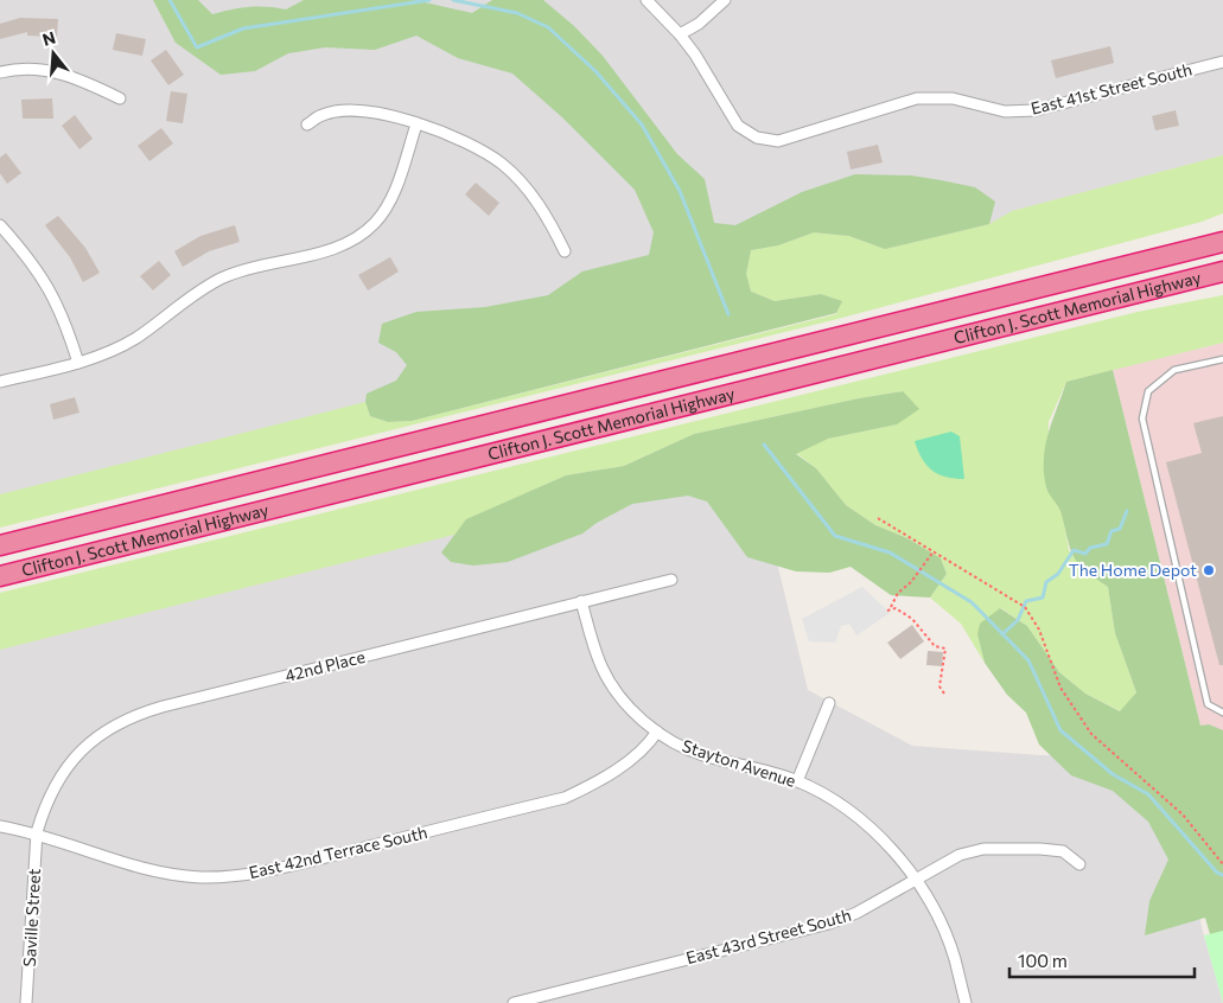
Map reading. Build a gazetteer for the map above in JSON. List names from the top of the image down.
{
  "streets": {
    "highway": ["Clifton J. Scott Memorial Highway"],
    "street": [
      "East 41st Street South",
      "42nd Place",
      "Stayton Avenue",
      "East 42nd Terrace South",
      "Saville Street",
      "East 43rd Street South"
    ]
  },
  "crossings": [
    ["42nd Place", "Stayton Avenue"],
    ["42nd Place", "East 42nd Terrace South"],
    ["42nd Place", "Saville Street"],
    ["Stayton Avenue", "East 42nd Terrace South"],
    ["Stayton Avenue", "East 43rd Street South"],
    ["East 42nd Terrace South", "Saville Street"]
  ],
  "places": ["The Home Depot"],
  "scale_bar": "100 m",
  "north": "top"
}
